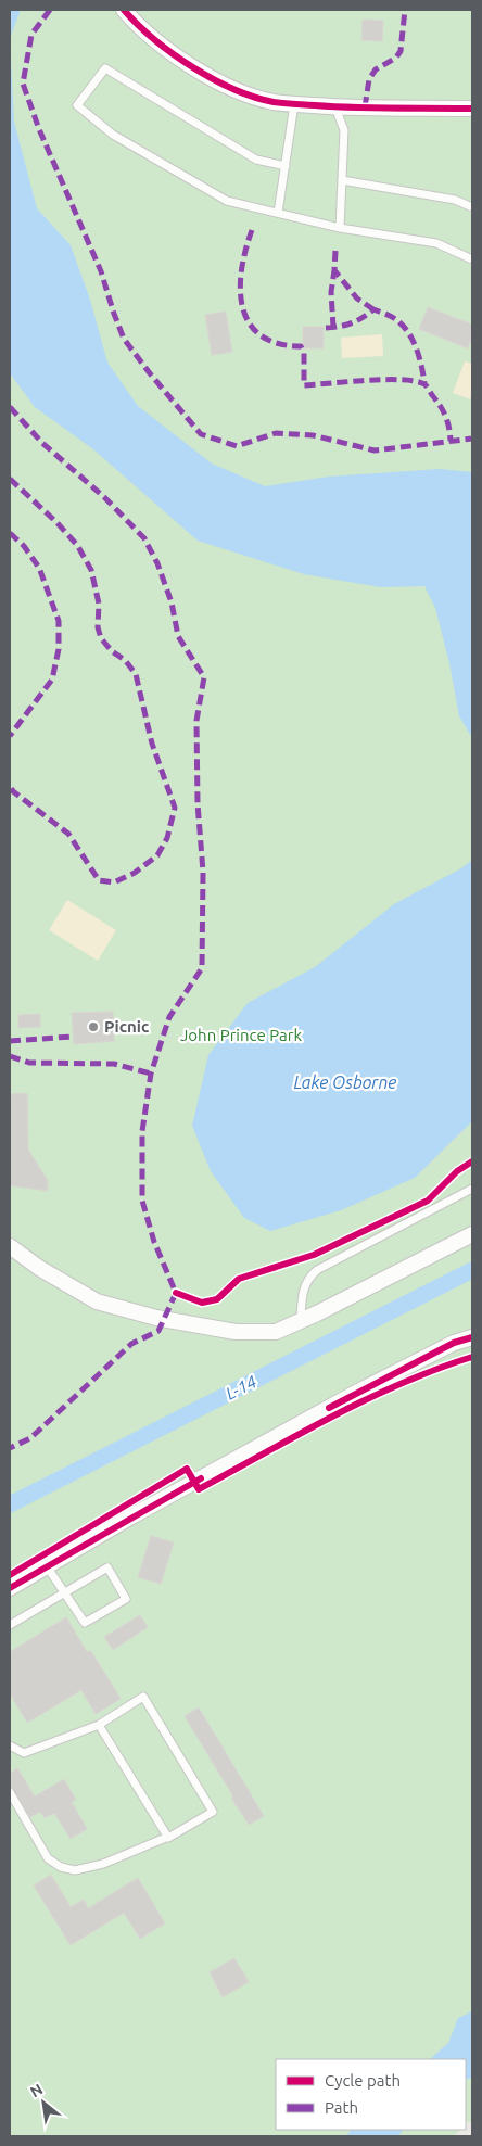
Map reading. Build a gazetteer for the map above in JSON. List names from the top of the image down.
{
  "water": ["Lake Osborne", "L-14"],
  "parks": ["John Prince Park"],
  "places": ["Picnic"],
  "legend": ["Cycle path", "Path"],
  "north": "top left"
}
